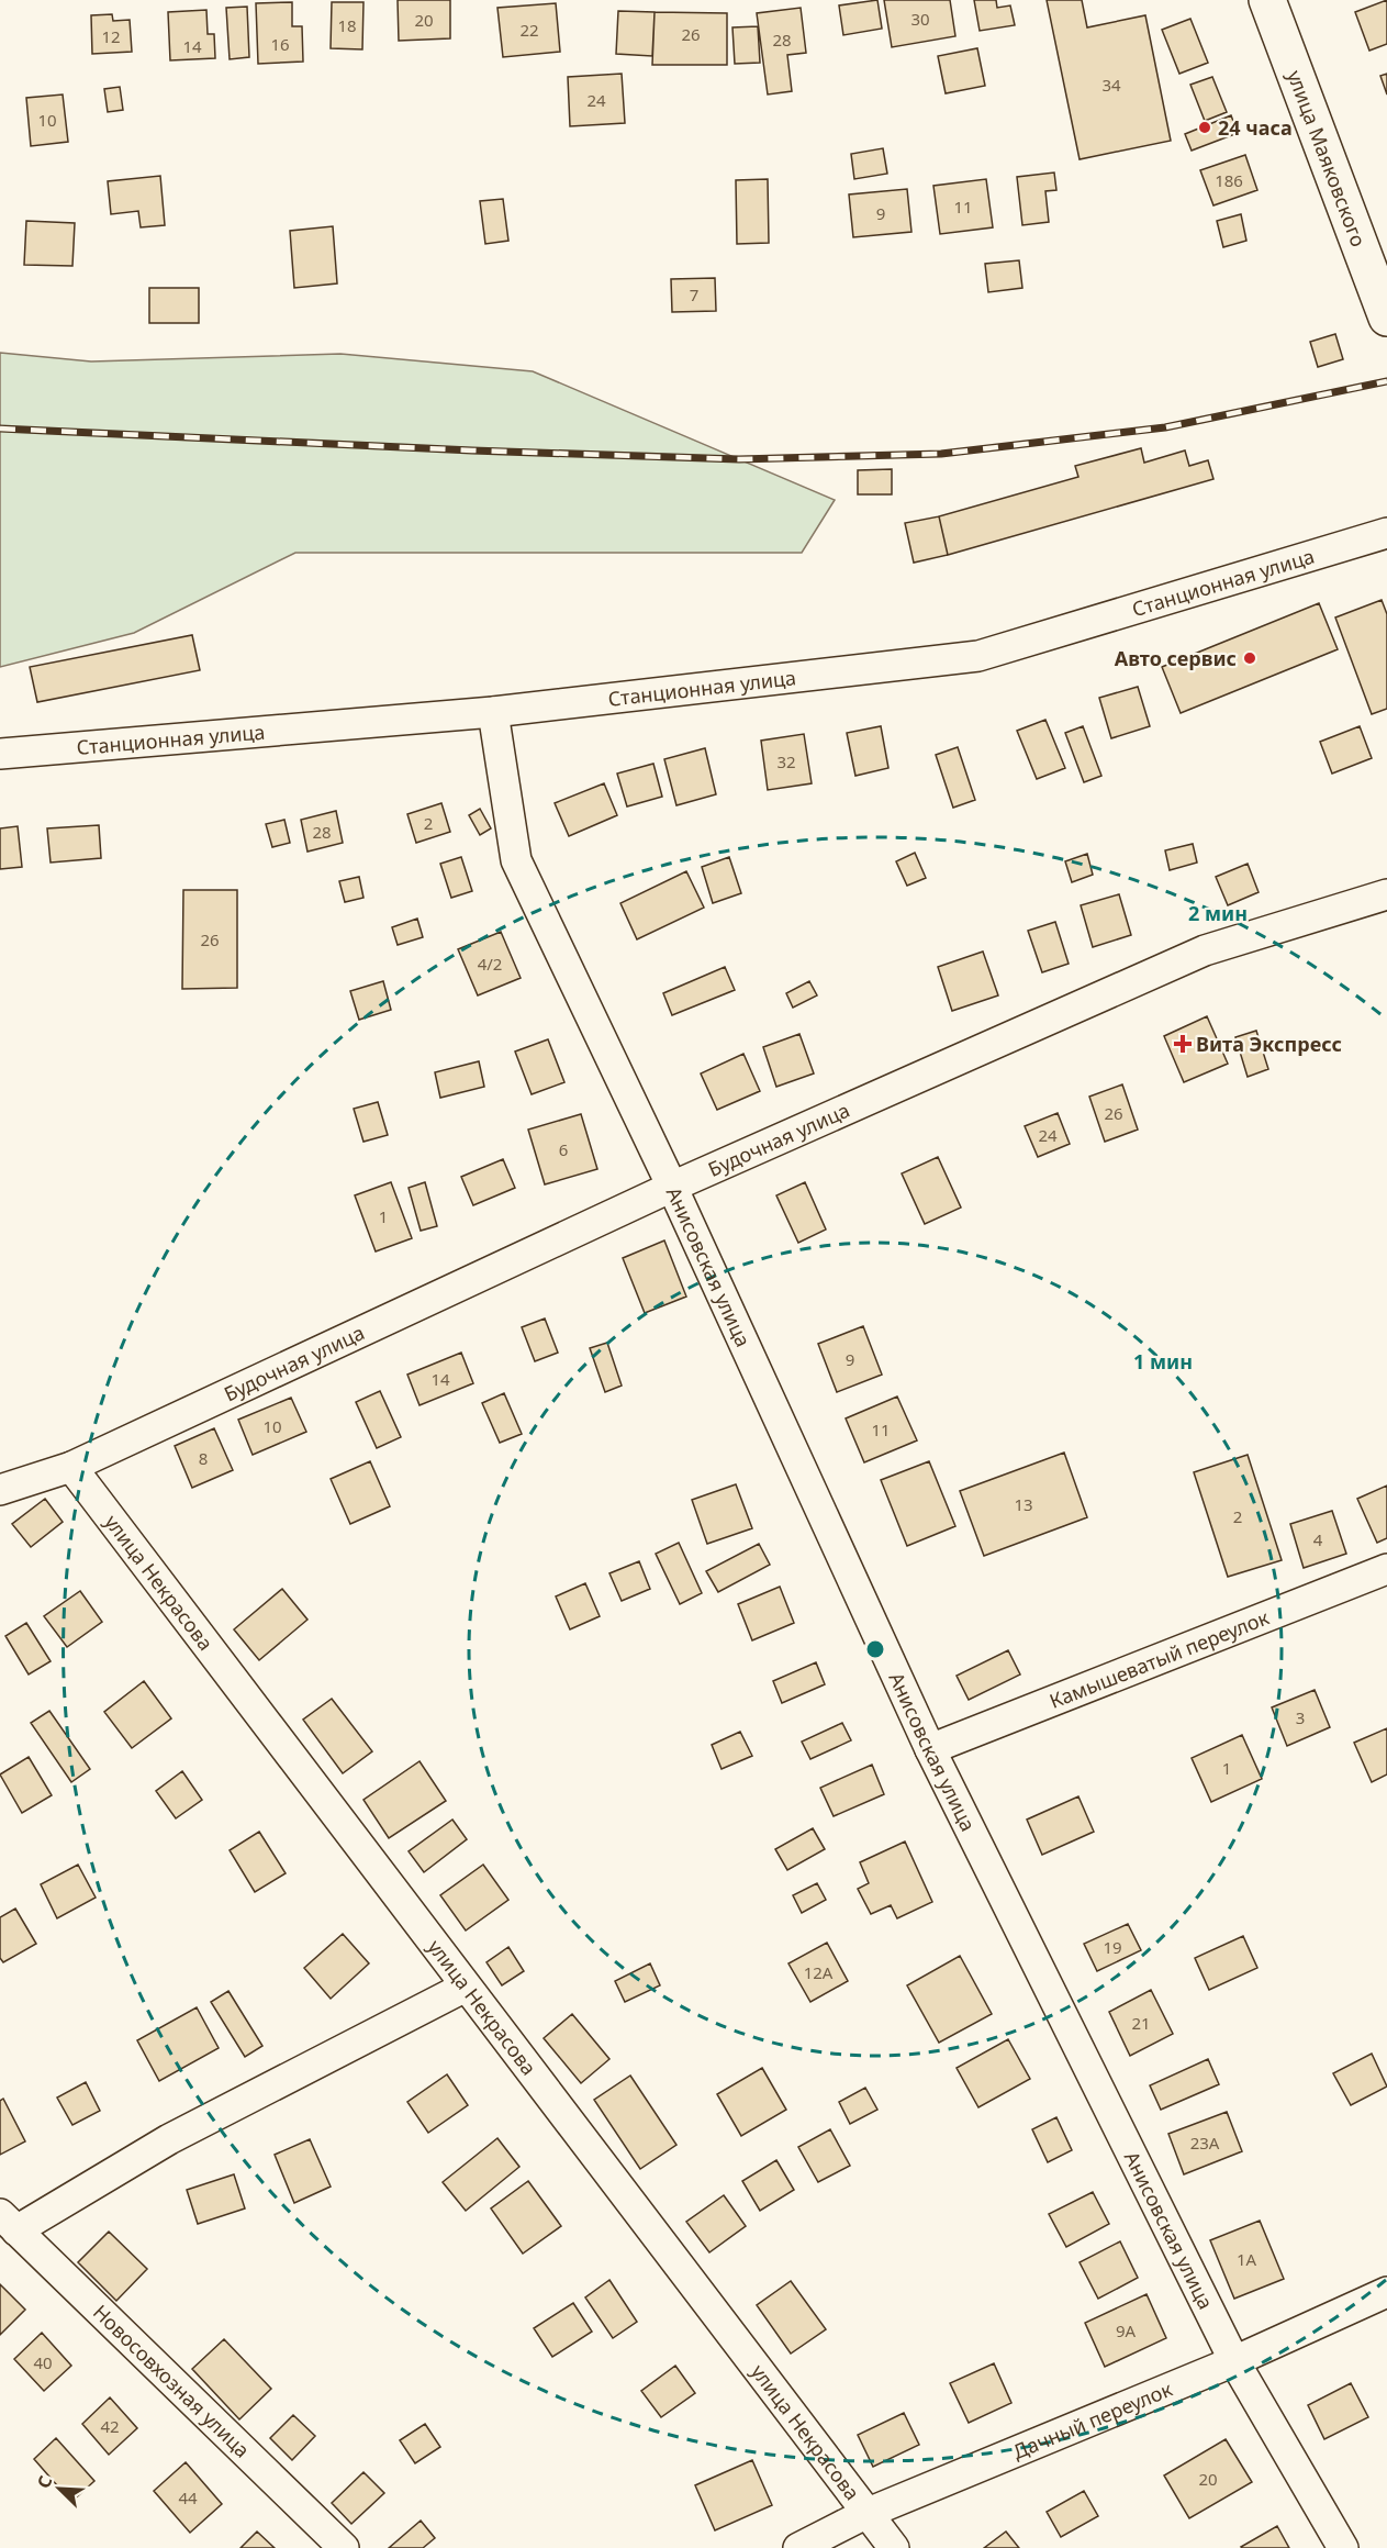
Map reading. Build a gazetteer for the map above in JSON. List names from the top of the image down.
{
  "streets": {
    "main road": ["улица Маяковского"],
    "street": [
      "Станционная улица",
      "Будочная улица",
      "Анисовская улица",
      "улица Некрасова",
      "Камышеватый переулок",
      "Новосовхозная улица",
      "Дачный переулок"
    ]
  },
  "crossings": [
    ["Станционная улица", "Анисовская улица"],
    ["Будочная улица", "Анисовская улица"],
    ["Будочная улица", "улица Некрасова"],
    ["Анисовская улица", "Камышеватый переулок"],
    ["Анисовская улица", "Дачный переулок"],
    ["улица Некрасова", "Дачный переулок"]
  ],
  "places": {
    "other": ["24 часа", "Авто сервис"],
    "health": ["Вита Экспресс"]
  },
  "house_numbers": [
    "30",
    "20",
    "18",
    "22",
    "26",
    "12",
    "28",
    "16",
    "14",
    "34",
    "24",
    "10",
    "186",
    "11",
    "9",
    "7",
    "32",
    "2",
    "28",
    "26",
    "4/2",
    "26",
    "24",
    "6",
    "1",
    "9",
    "14",
    "10",
    "11",
    "8",
    "13",
    "2",
    "4",
    "3",
    "1",
    "19",
    "12А",
    "21",
    "23А",
    "1А",
    "9А",
    "40",
    "42",
    "20",
    "44"
  ],
  "north": "top left",
  "rings": ["2 мин", "1 мин"]
}
